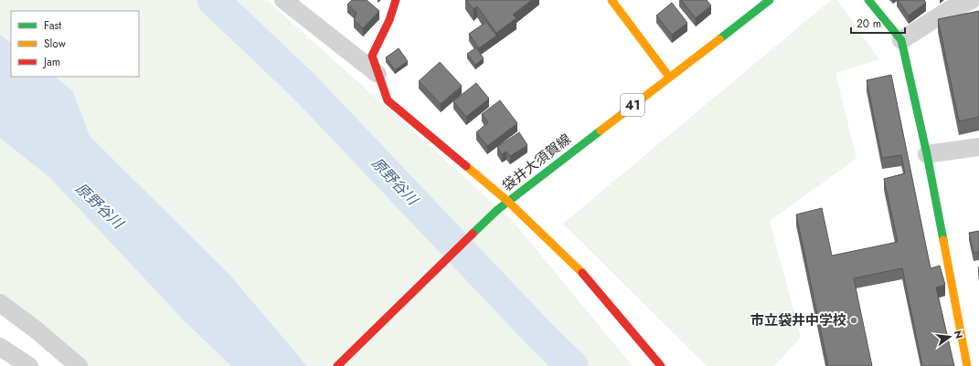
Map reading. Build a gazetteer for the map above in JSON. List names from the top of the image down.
{
  "streets": {
    "street": ["41", "袋井大須賀線"]
  },
  "water": ["原野谷川"],
  "places": ["市立袋井中学校"],
  "legend": ["Fast", "Slow", "Jam"],
  "scale_bar": "20 m",
  "north": "right"
}
